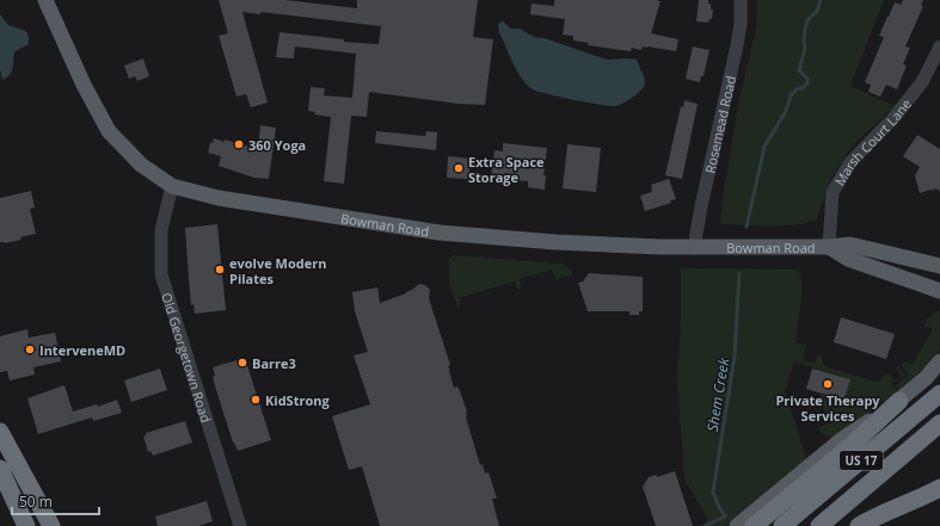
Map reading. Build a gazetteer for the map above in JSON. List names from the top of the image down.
{
  "streets": {
    "highway": ["US 17"],
    "main road": ["Bowman Road"],
    "street": ["Rosemead Road", "Marsh Court Lane", "Old Georgetown Road"]
  },
  "crossings": [
    ["Rosemead Road", "Bowman Road"],
    ["Marsh Court Lane", "Bowman Road"],
    ["Bowman Road", "Old Georgetown Road"]
  ],
  "water": ["Shem Creek"],
  "places": [
    "360 Yoga",
    "Extra Space Storage",
    "evolve Modern Pilates",
    "InterveneMD",
    "Barre3",
    "Private Therapy Services",
    "KidStrong"
  ],
  "scale_bar": "50 m"
}
